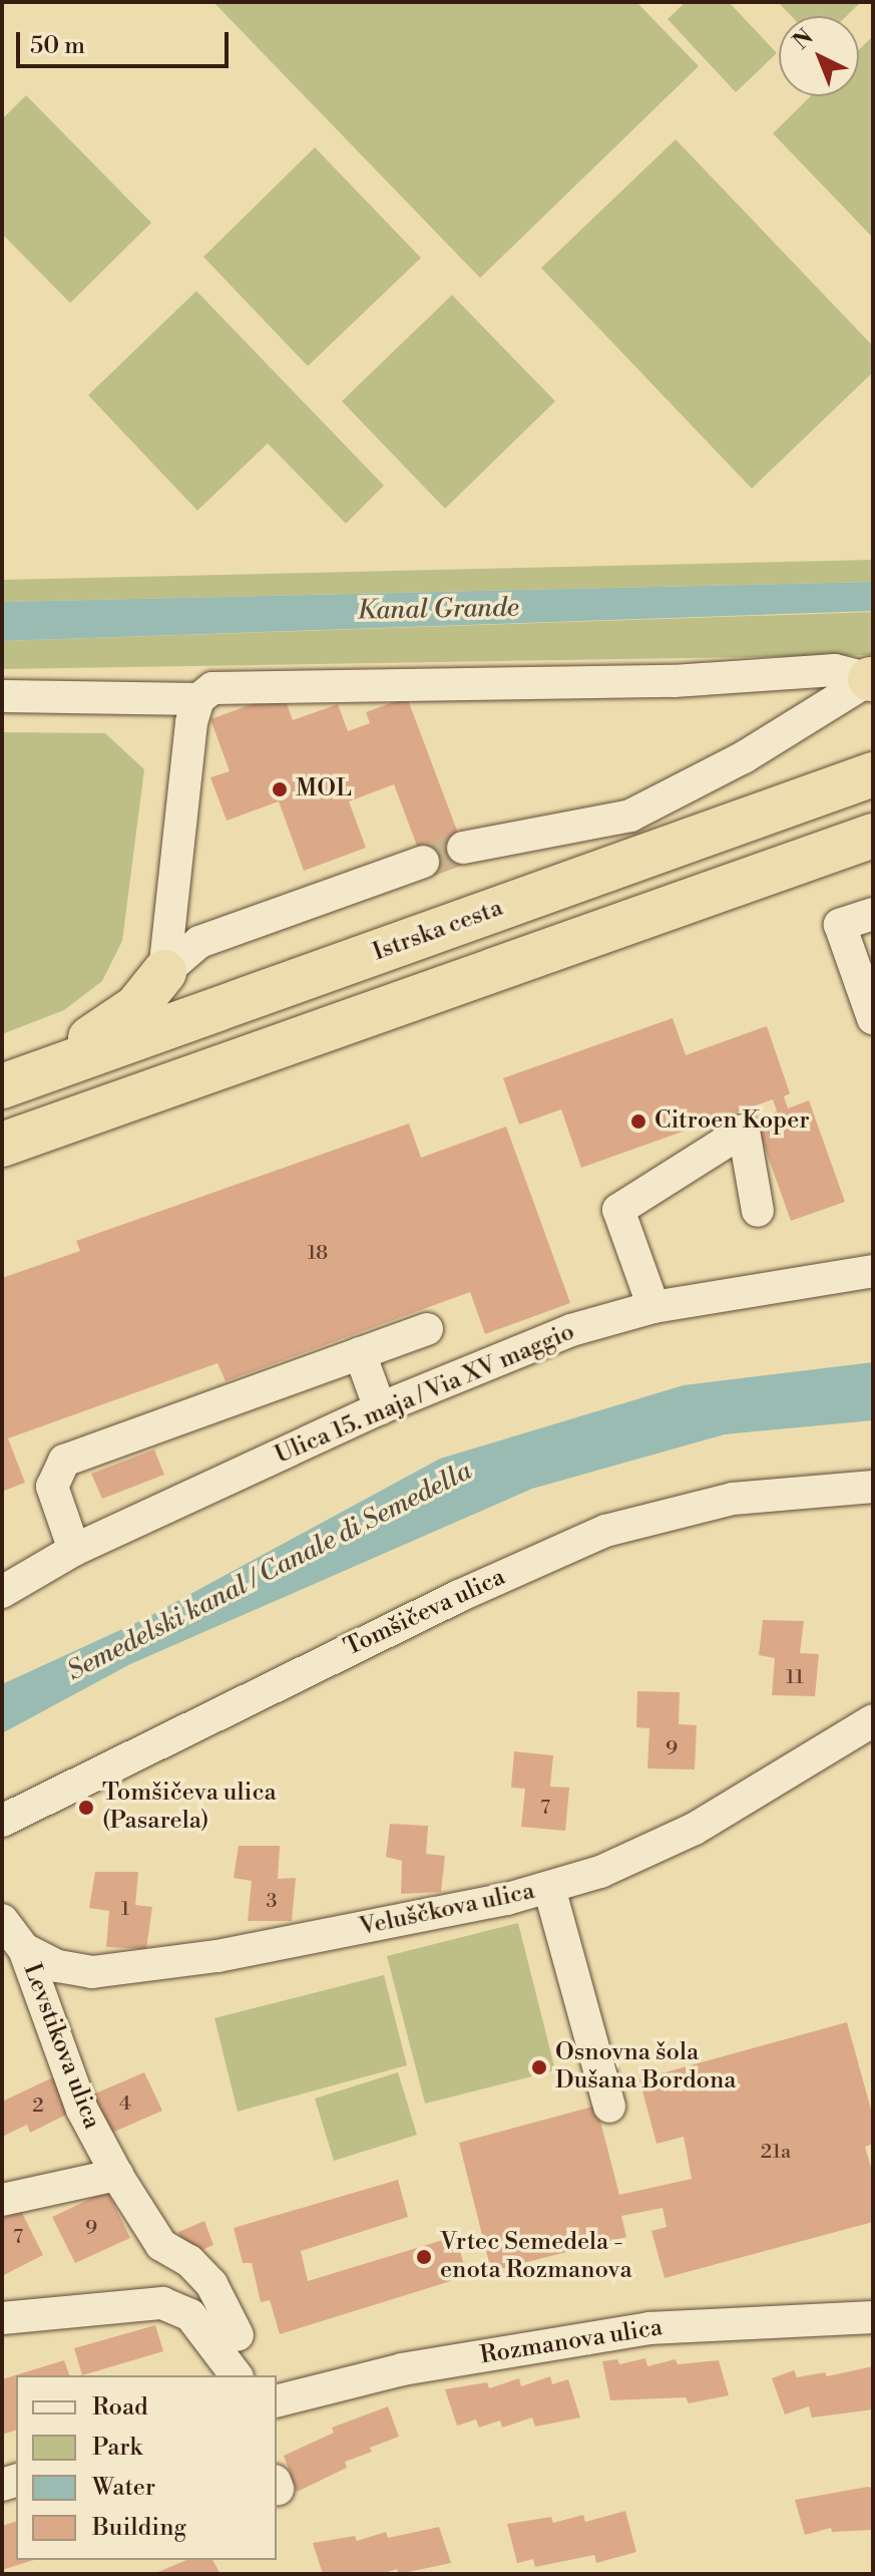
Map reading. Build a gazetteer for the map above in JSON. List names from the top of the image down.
{
  "streets": {
    "highway": ["Istrska cesta"],
    "street": [
      "Ulica 15. maja / Via XV maggio",
      "Tomšičeva ulica",
      "Veluščkova ulica",
      "Levstikova ulica",
      "Rozmanova ulica"
    ]
  },
  "crossings": [
    ["Veluščkova ulica", "Levstikova ulica"]
  ],
  "water": ["Kanal Grande", "Semedelski kanal / Canale di Semedella"],
  "places": [
    "MOL",
    "Citroen Koper",
    "Tomšičeva ulica (Pasarela)",
    "Osnovna šola Dušana Bordona",
    "Vrtec Semedela - enota Rozmanova"
  ],
  "house_numbers": [
    "18",
    "11",
    "9",
    "7",
    "3",
    "1",
    "4",
    "2",
    "21a",
    "9",
    "7"
  ],
  "legend": [
    "Road",
    "Park",
    "Water",
    "Building"
  ],
  "scale_bar": "50 m",
  "north": "top left"
}
